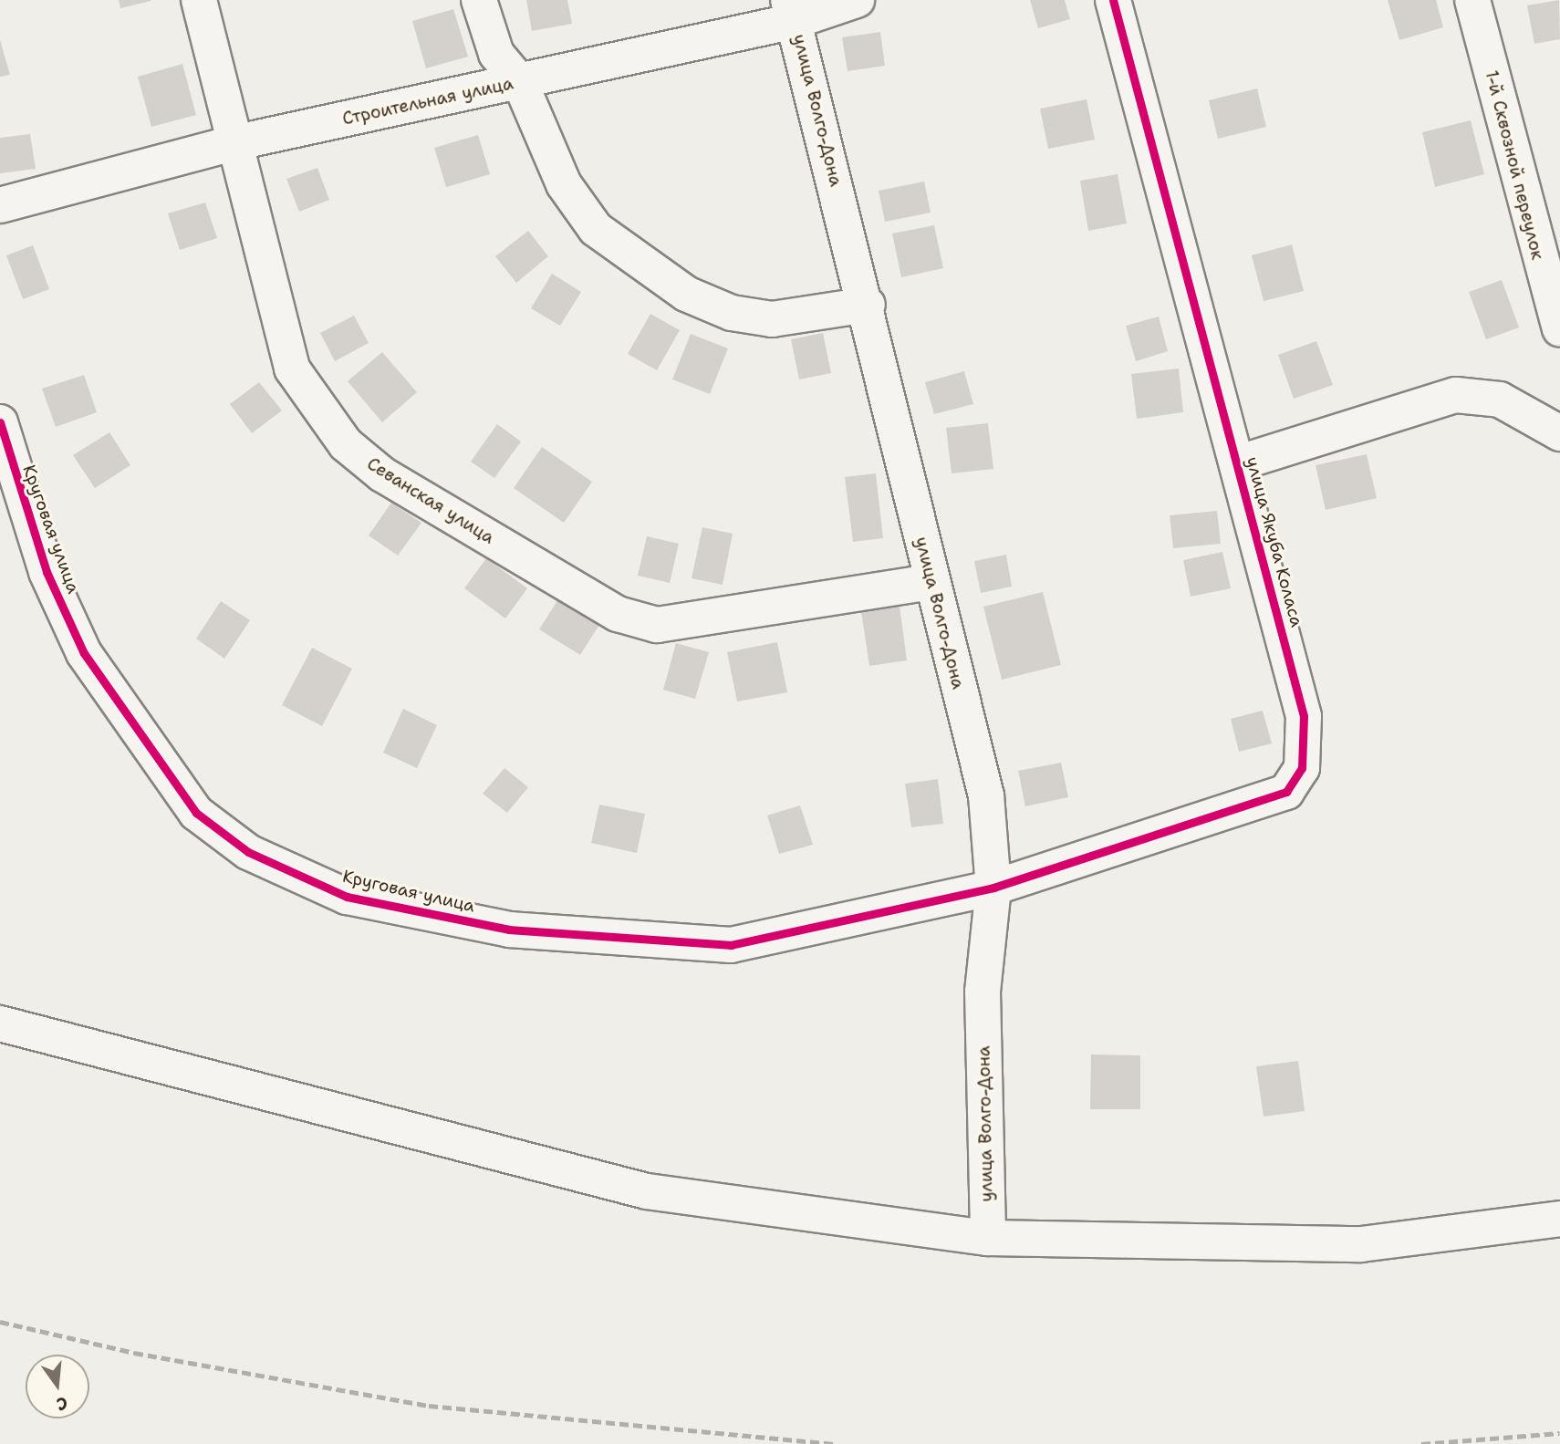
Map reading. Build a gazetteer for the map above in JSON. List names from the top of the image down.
{
  "streets": {
    "street": [
      "Строительная улица",
      "улица Волго-Дона",
      "1-й Сквозной переулок",
      "Севанская улица",
      "Круговая улица",
      "улица Якуба Коласа"
    ]
  },
  "crossings": [
    ["Строительная улица", "улица Волго-Дона"],
    ["Строительная улица", "Севанская улица"],
    ["улица Волго-Дона", "Севанская улица"],
    ["улица Волго-Дона", "Круговая улица"],
    ["улица Волго-Дона", "улица Якуба Коласа"],
    ["Круговая улица", "улица Якуба Коласа"]
  ],
  "north": "bottom"
}
